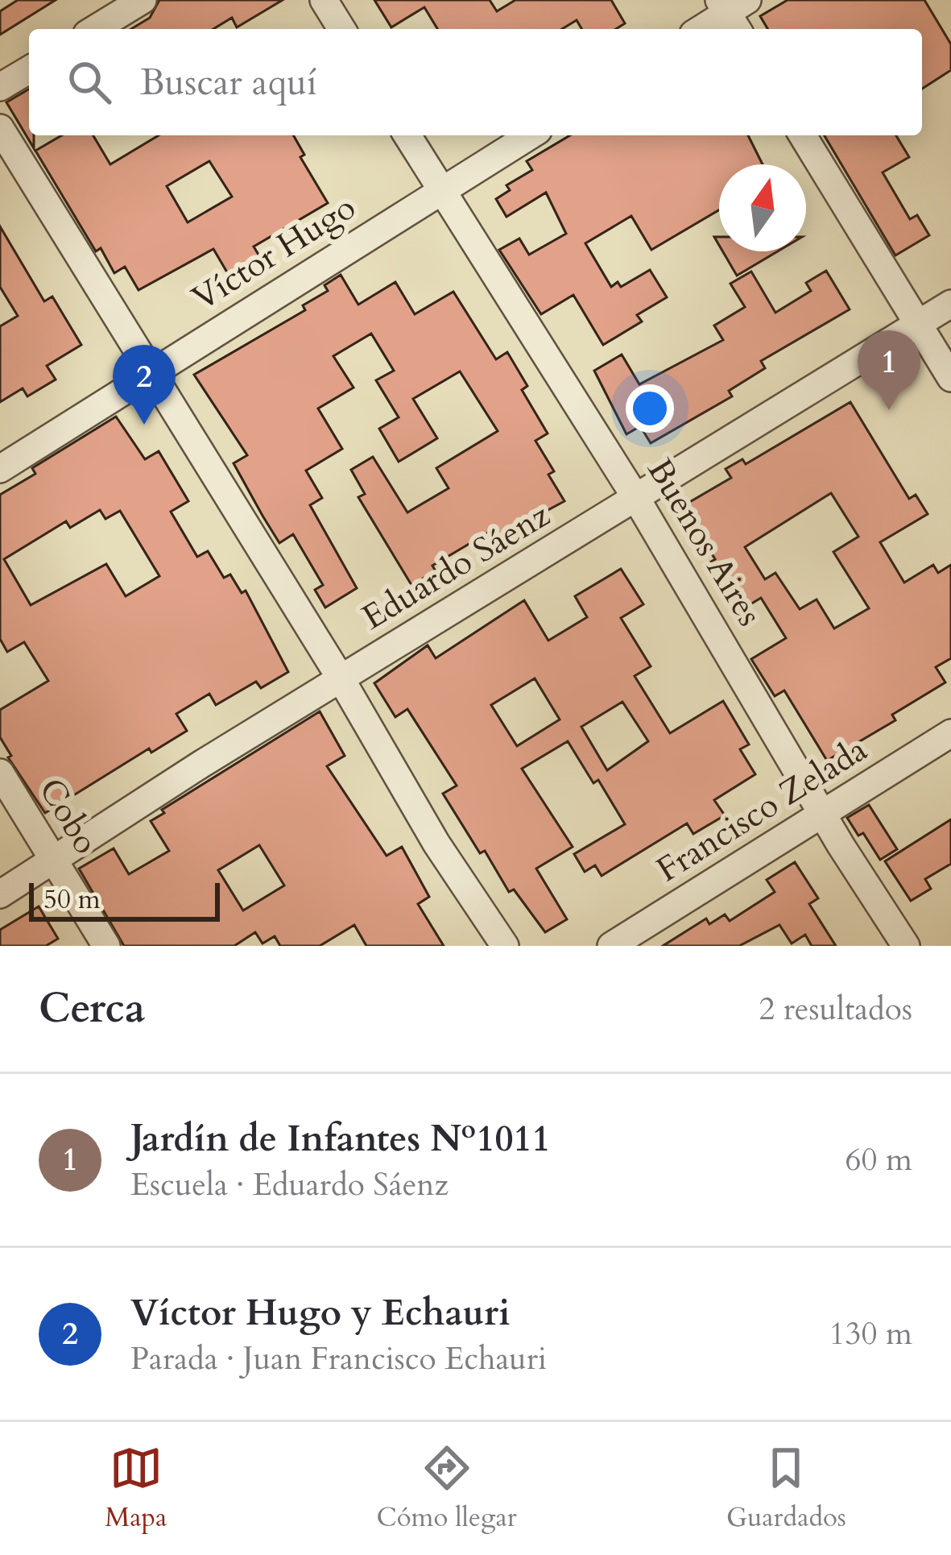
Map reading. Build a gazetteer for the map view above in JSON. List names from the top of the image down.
{
  "streets": {
    "street": [
      "Víctor Hugo",
      "Buenos Aires",
      "Eduardo Sáenz",
      "Francisco Zelada",
      "Cobo"
    ]
  },
  "crossings": [
    ["Víctor Hugo", "Buenos Aires"],
    ["Buenos Aires", "Eduardo Sáenz"],
    ["Buenos Aires", "Francisco Zelada"],
    ["Eduardo Sáenz", "Cobo"]
  ],
  "scale_bar": "50 m",
  "north": "top",
  "page": {
    "search": "Buscar aquí",
    "pins": ["1", "2"],
    "scale": "50 m",
    "heading": ["Cerca", "2 resultados"],
    "list": [
      {
        "mark": "1",
        "name": "Jardín de Infantes Nº1011",
        "note": "Escuela · Eduardo Sáenz",
        "value": "60 m"
      },
      {
        "mark": "2",
        "name": "Víctor Hugo y Echauri",
        "note": "Parada · Juan Francisco Echauri",
        "value": "130 m"
      }
    ],
    "nav": ["Mapa", "Cómo llegar", "Guardados"]
  }
}
